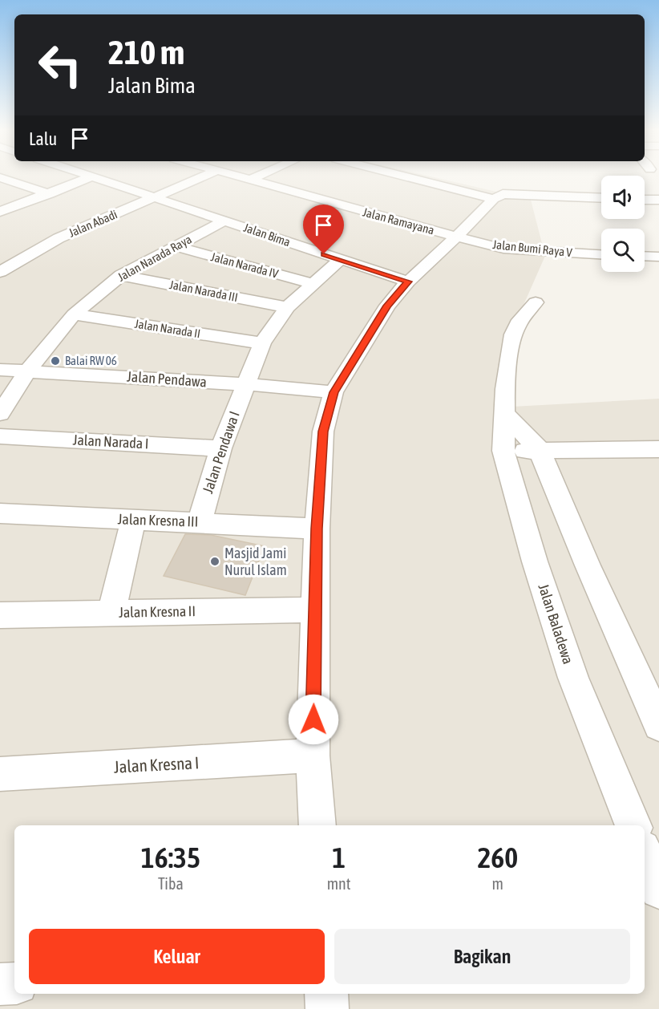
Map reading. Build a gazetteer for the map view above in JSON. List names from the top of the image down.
{
  "streets": {
    "street": [
      "Jalan Ramayana",
      "Jalan Abadi",
      "Jalan Bima",
      "Jalan Bumi Raya V",
      "Jalan Narada Raya",
      "Jalan Narada IV",
      "Jalan Narada III",
      "Jalan Narada II",
      "Jalan Pendawa",
      "Jalan Narada I",
      "Jalan Pendawa I",
      "Jalan Kresna III",
      "Jalan Kresna II",
      "Jalan Baladewa",
      "Jalan Kresna I"
    ]
  },
  "crossings": [
    ["Jalan Ramayana", "Jalan Bumi Raya V"],
    ["Jalan Abadi", "Jalan Bima"],
    ["Jalan Bima", "Jalan Narada Raya"],
    ["Jalan Bima", "Jalan Pendawa I"],
    ["Jalan Narada Raya", "Jalan Narada IV"],
    ["Jalan Narada Raya", "Jalan Narada III"],
    ["Jalan Narada Raya", "Jalan Narada II"],
    ["Jalan Narada Raya", "Jalan Pendawa"],
    ["Jalan Narada IV", "Jalan Pendawa I"],
    ["Jalan Narada III", "Jalan Pendawa I"],
    ["Jalan Narada II", "Jalan Pendawa I"],
    ["Jalan Pendawa", "Jalan Pendawa I"],
    ["Jalan Narada I", "Jalan Pendawa I"],
    ["Jalan Pendawa I", "Jalan Kresna III"]
  ],
  "places": ["Balai RW 06", "Masjid Jami Nurul Islam"],
  "page": {
    "turn": ["210 m", "Jalan Bima"],
    "then": "Lalu",
    "eta": [
      "16:35",
      "Tiba",
      "1",
      "mnt",
      "260",
      "m"
    ],
    "buttons": ["Keluar", "Bagikan"]
  }
}
